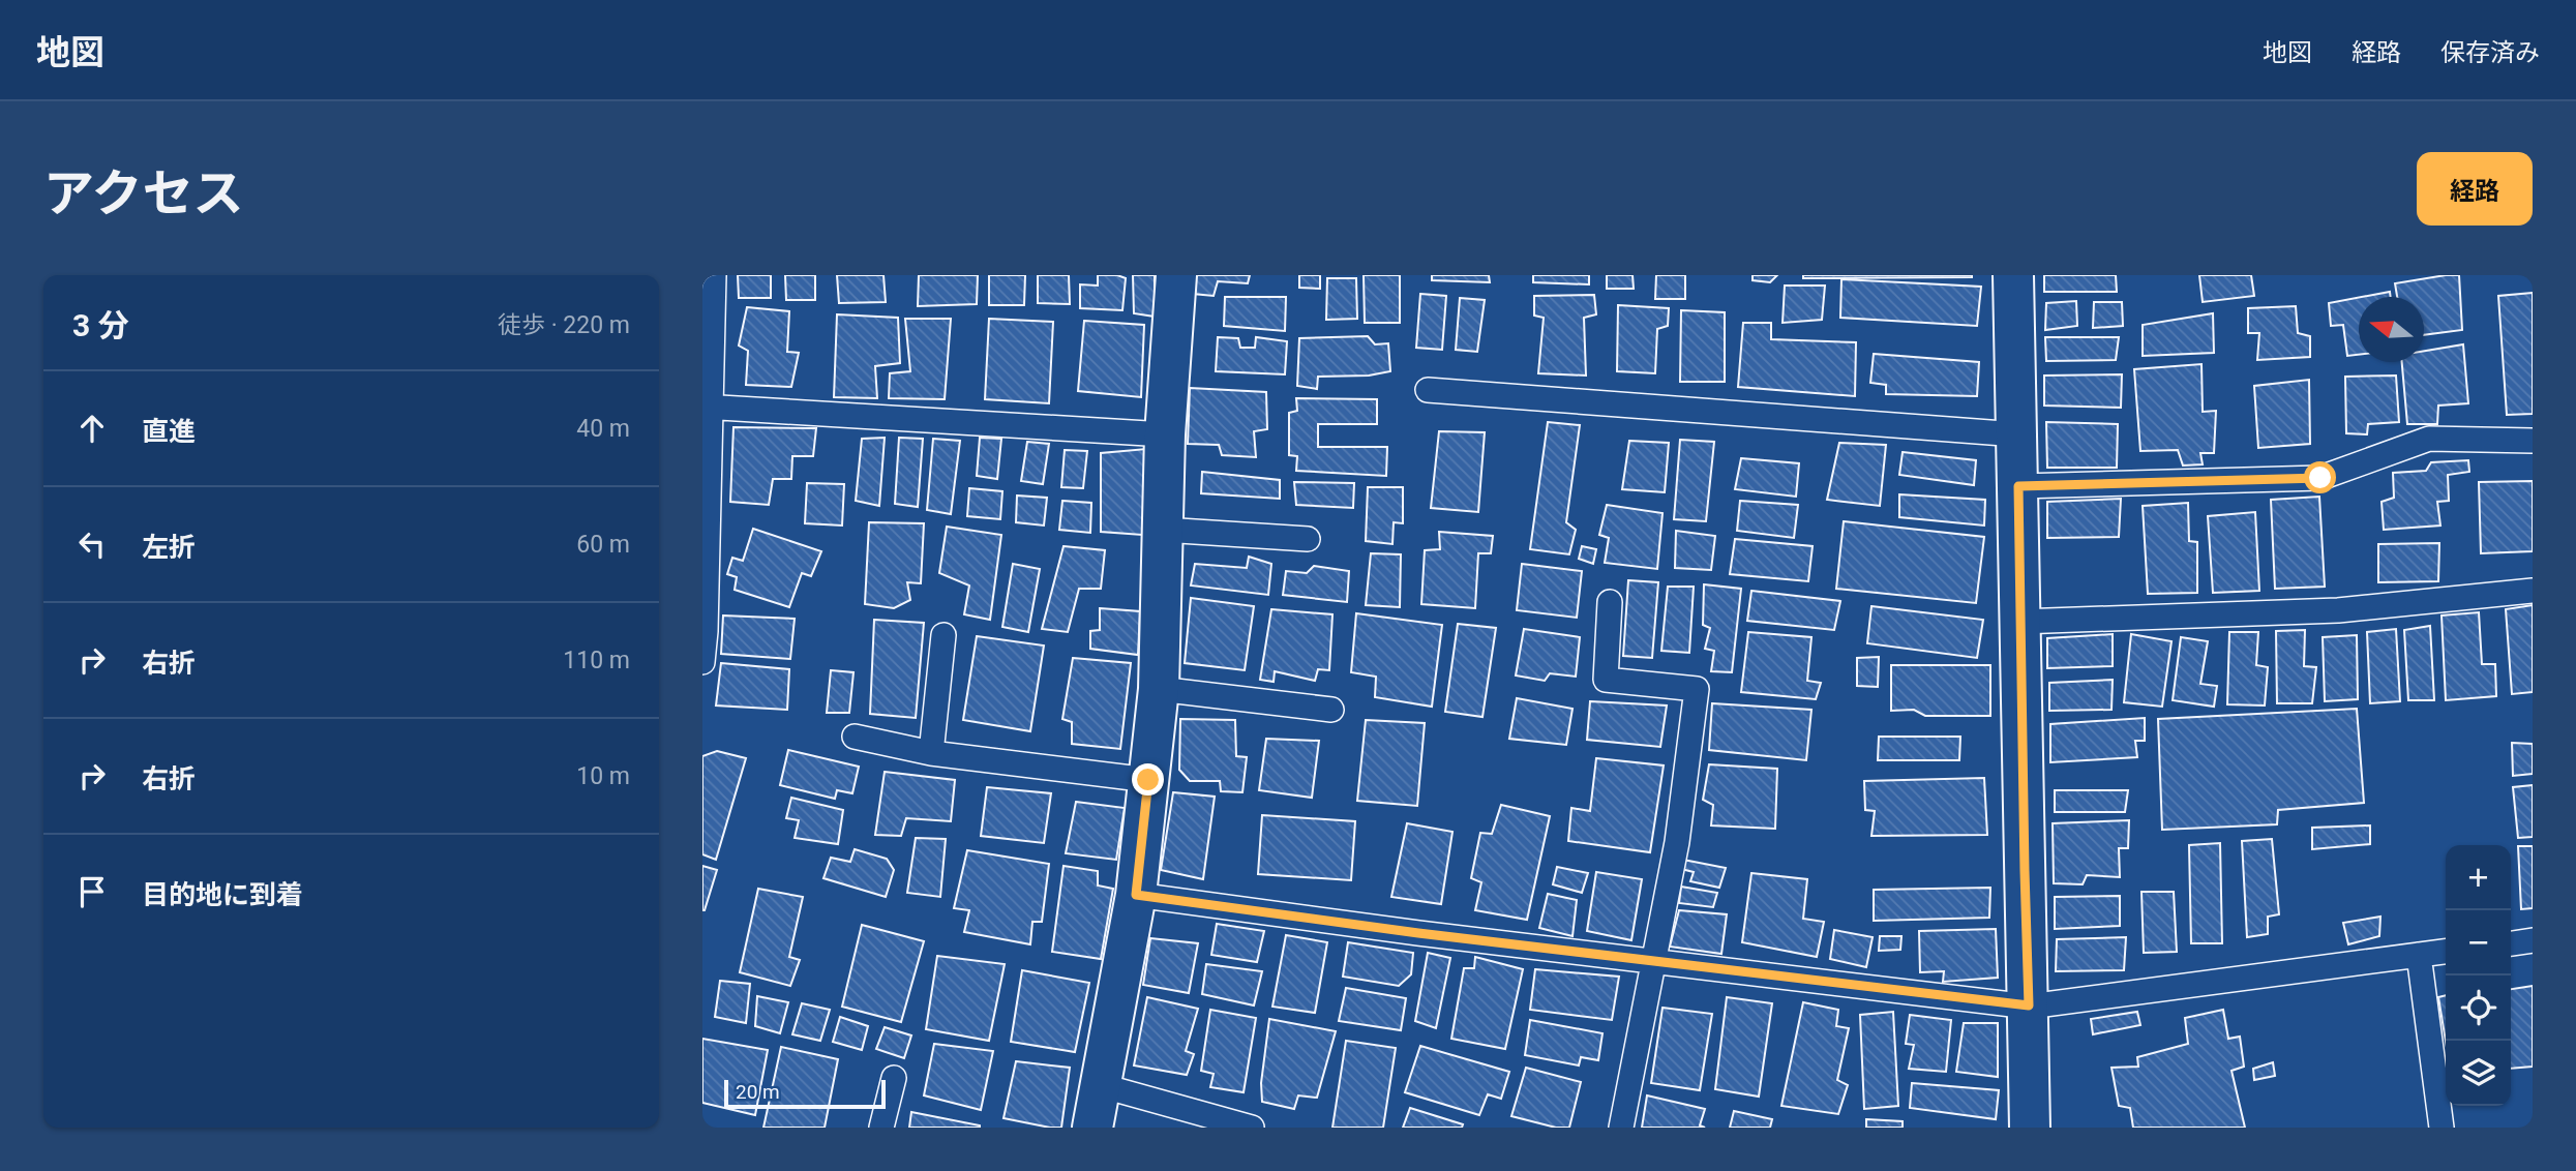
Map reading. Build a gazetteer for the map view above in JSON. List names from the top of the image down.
{
  "scale_bar": "20 m",
  "north": "left",
  "page": {
    "header": "地図",
    "nav": ["地図", "経路", "保存済み"],
    "title": "アクセス",
    "buttons": "経路",
    "heading": ["3 分", "徒歩 · 220 m"],
    "list": [
      ["直進", "40 m"],
      ["左折", "60 m"],
      ["右折", "110 m"],
      ["右折", "10 m"],
      "目的地に到着"
    ],
    "map_buttons": ["+", "−"],
    "scale": "20 m"
  }
}
